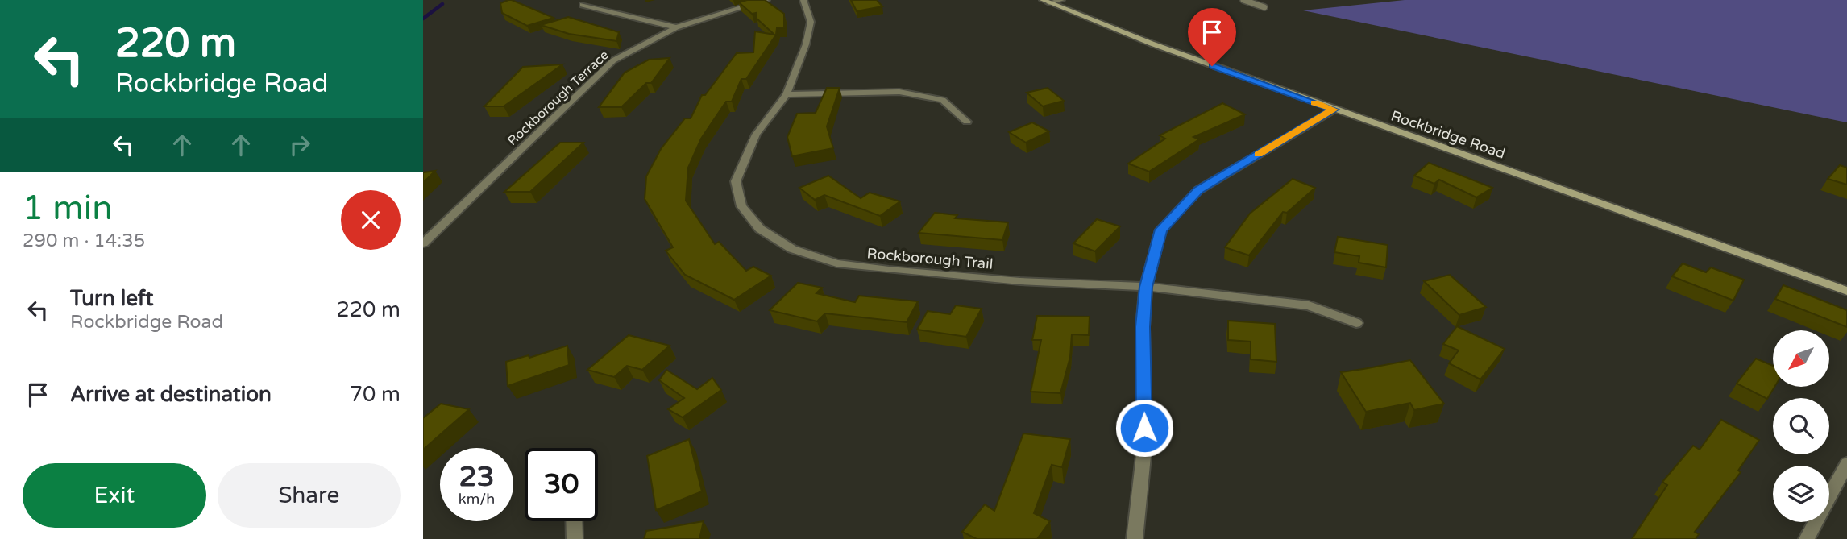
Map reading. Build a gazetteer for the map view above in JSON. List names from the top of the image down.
{
  "streets": {
    "main road": ["Rockbridge Road"],
    "street": ["Rockborough Terrace", "Rockborough Trail"]
  },
  "north": "bottom left",
  "page": {
    "turn": ["220 m", "Rockbridge Road"],
    "heading": ["1 min", "290 m · 14:35"],
    "list": [
      {
        "name": "Turn left",
        "note": "Rockbridge Road",
        "value": "220 m"
      },
      {
        "name": "Arrive at destination",
        "value": "70 m"
      }
    ],
    "speed": "23 km/h",
    "limit": "30",
    "buttons": ["Exit", "Share"]
  }
}
